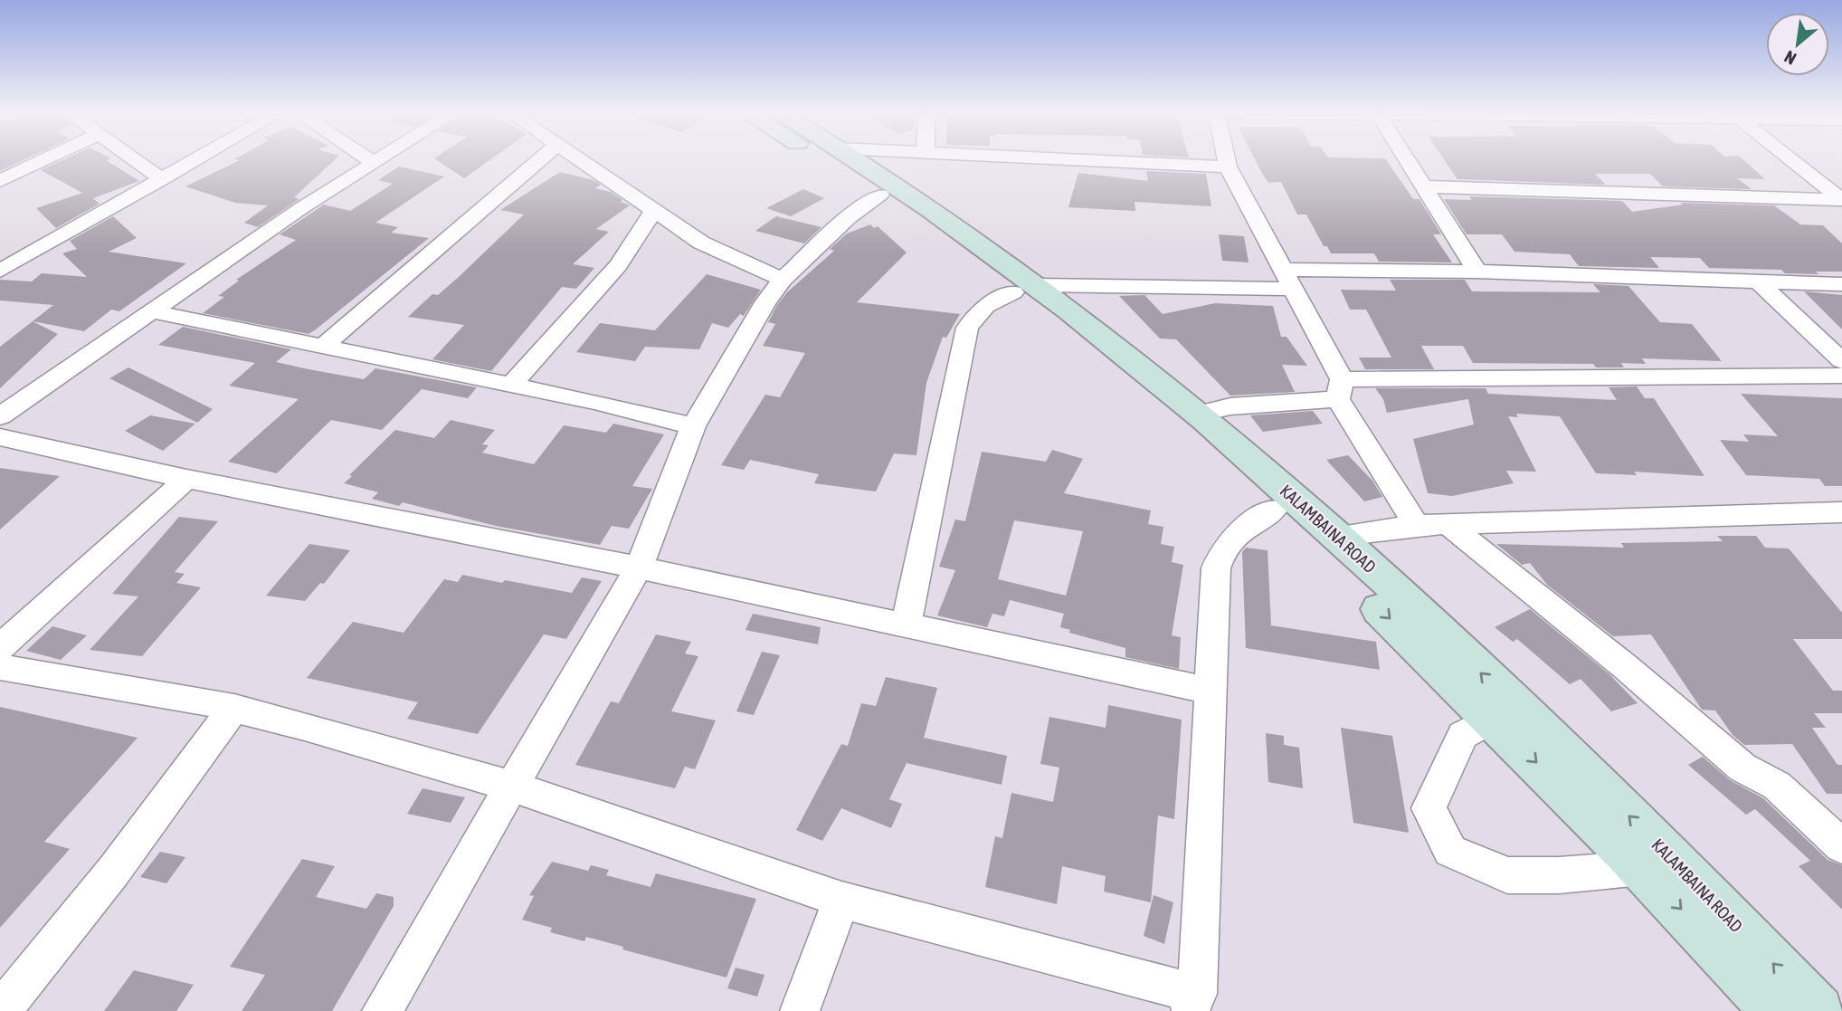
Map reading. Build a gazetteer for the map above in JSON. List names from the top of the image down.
{
  "streets": {
    "main road": ["KALAMBAINA ROAD"]
  },
  "north": "bottom left"
}
